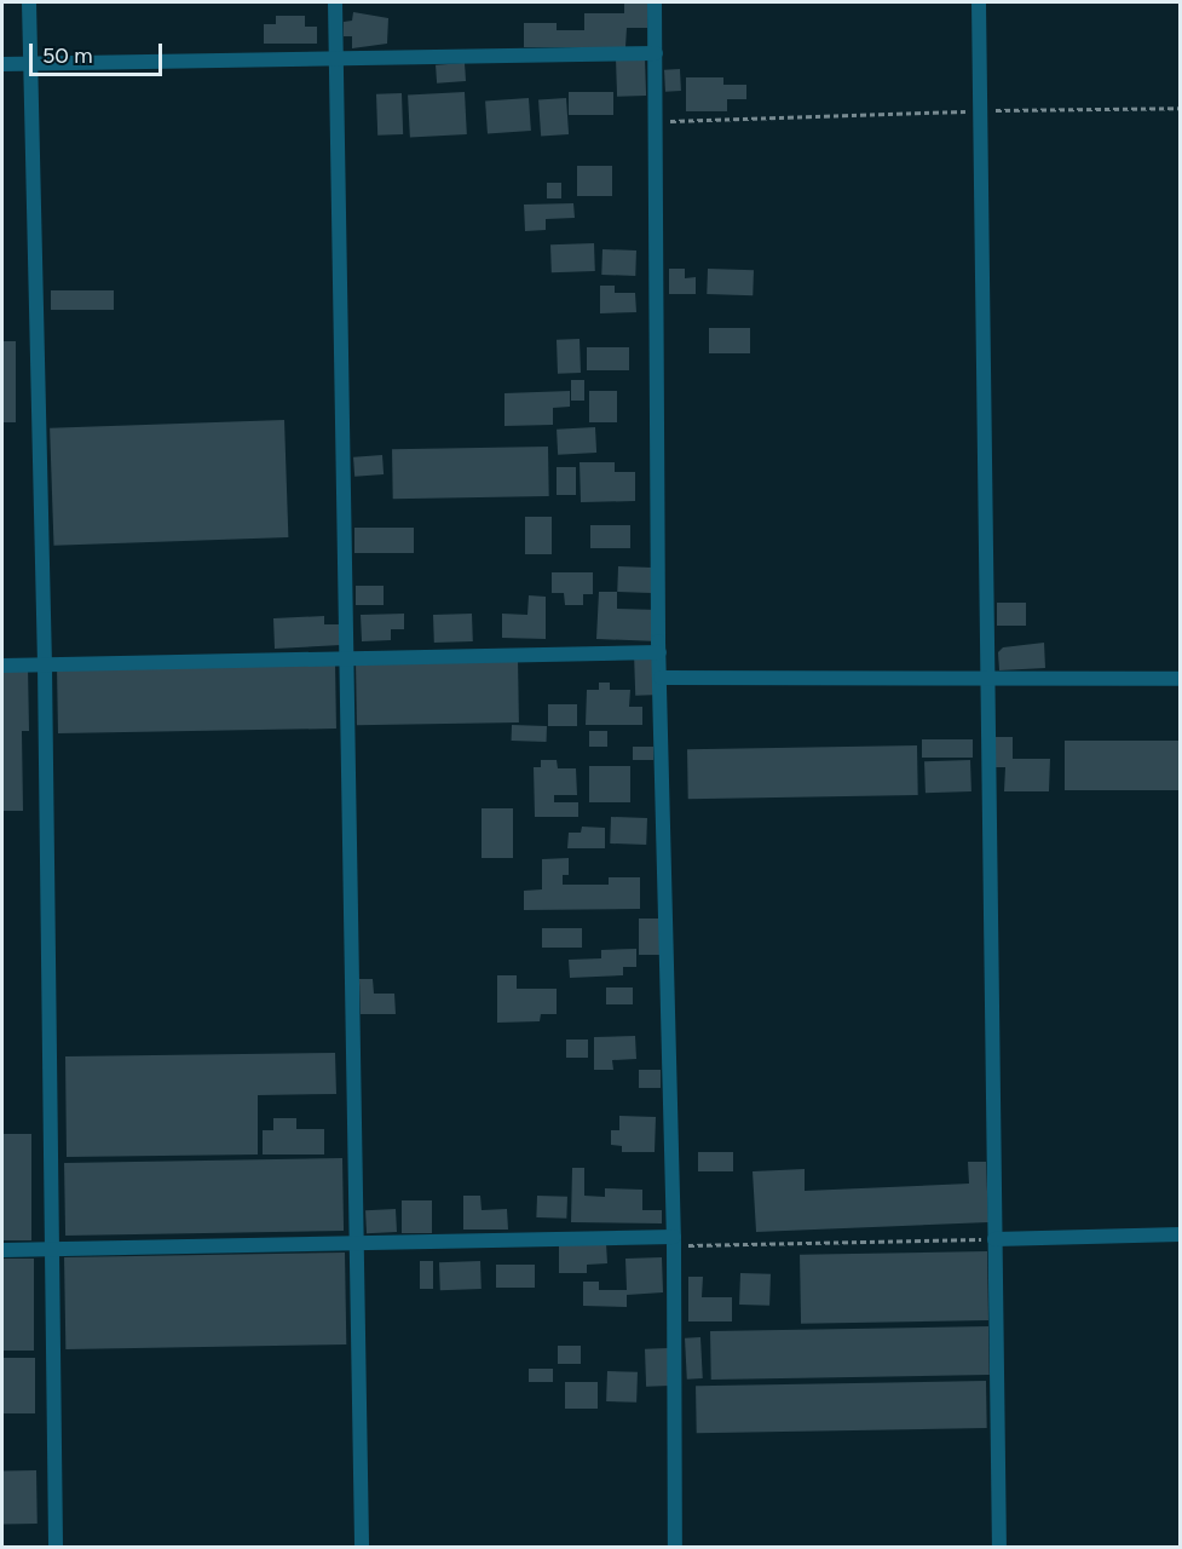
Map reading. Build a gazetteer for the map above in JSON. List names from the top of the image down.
{
  "scale_bar": "50 m"
}
